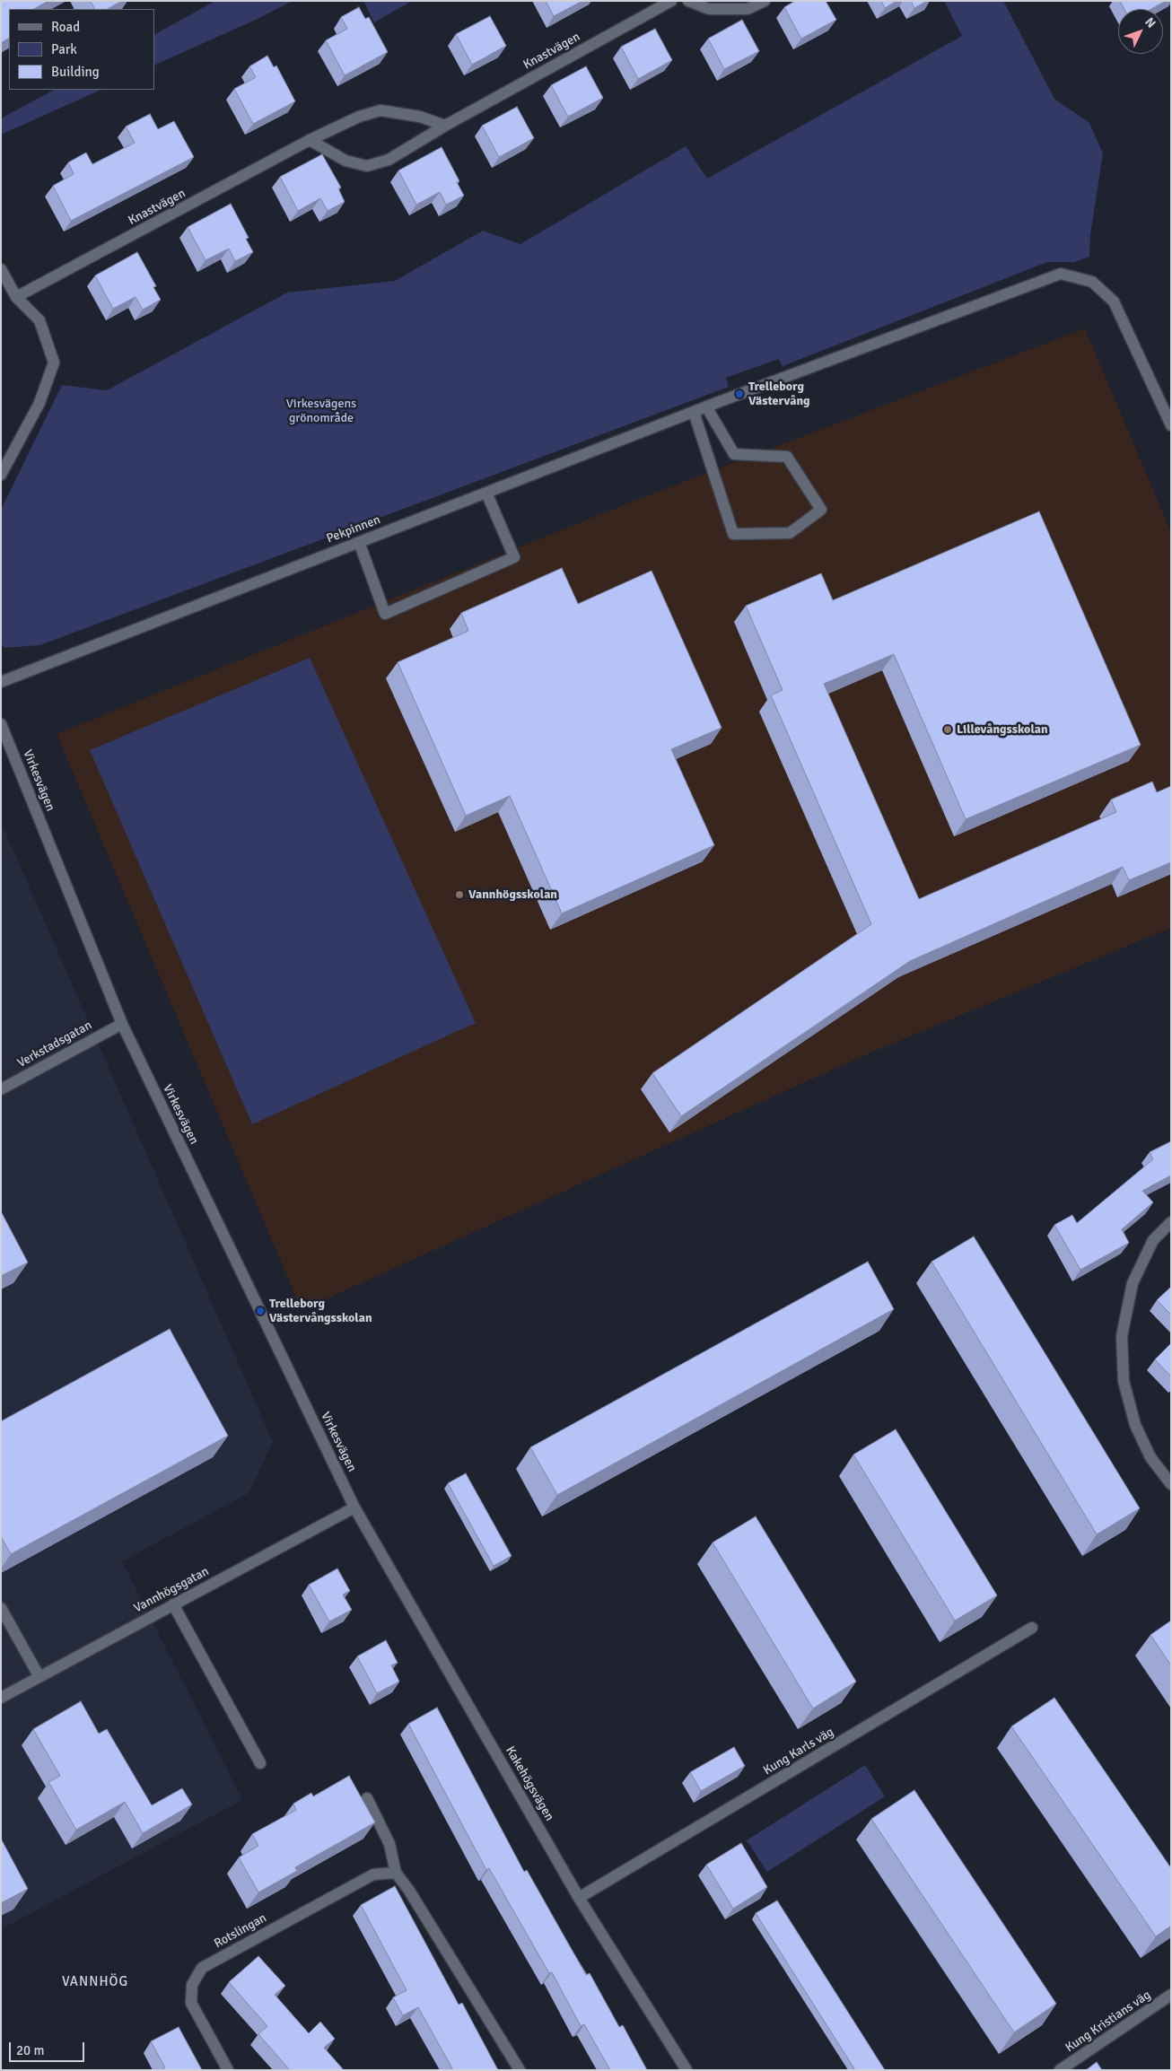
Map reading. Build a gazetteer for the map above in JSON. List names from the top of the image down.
{
  "streets": {
    "street": [
      "Knastvägen",
      "Pekpinnen",
      "Virkesvägen",
      "Verkstadsgatan",
      "Vannhögsgatan",
      "Kung Karls väg",
      "Kakehögsvägen",
      "Rotslingan",
      "Kung Kristians väg"
    ]
  },
  "crossings": [
    ["Virkesvägen", "Verkstadsgatan"],
    ["Virkesvägen", "Vannhögsgatan"],
    ["Virkesvägen", "Kakehögsvägen"],
    ["Vannhögsgatan", "Kakehögsvägen"],
    ["Kung Karls väg", "Kakehögsvägen"]
  ],
  "districts": ["VANNHÖG"],
  "parks": ["Virkesvägens grönområde"],
  "places": [
    "Trelleborg Västervång",
    "Lillevångsskolan",
    "Vannhögsskolan",
    "Trelleborg Västervångsskolan"
  ],
  "legend": ["Road", "Park", "Building"],
  "scale_bar": "20 m",
  "north": "top right"
}
